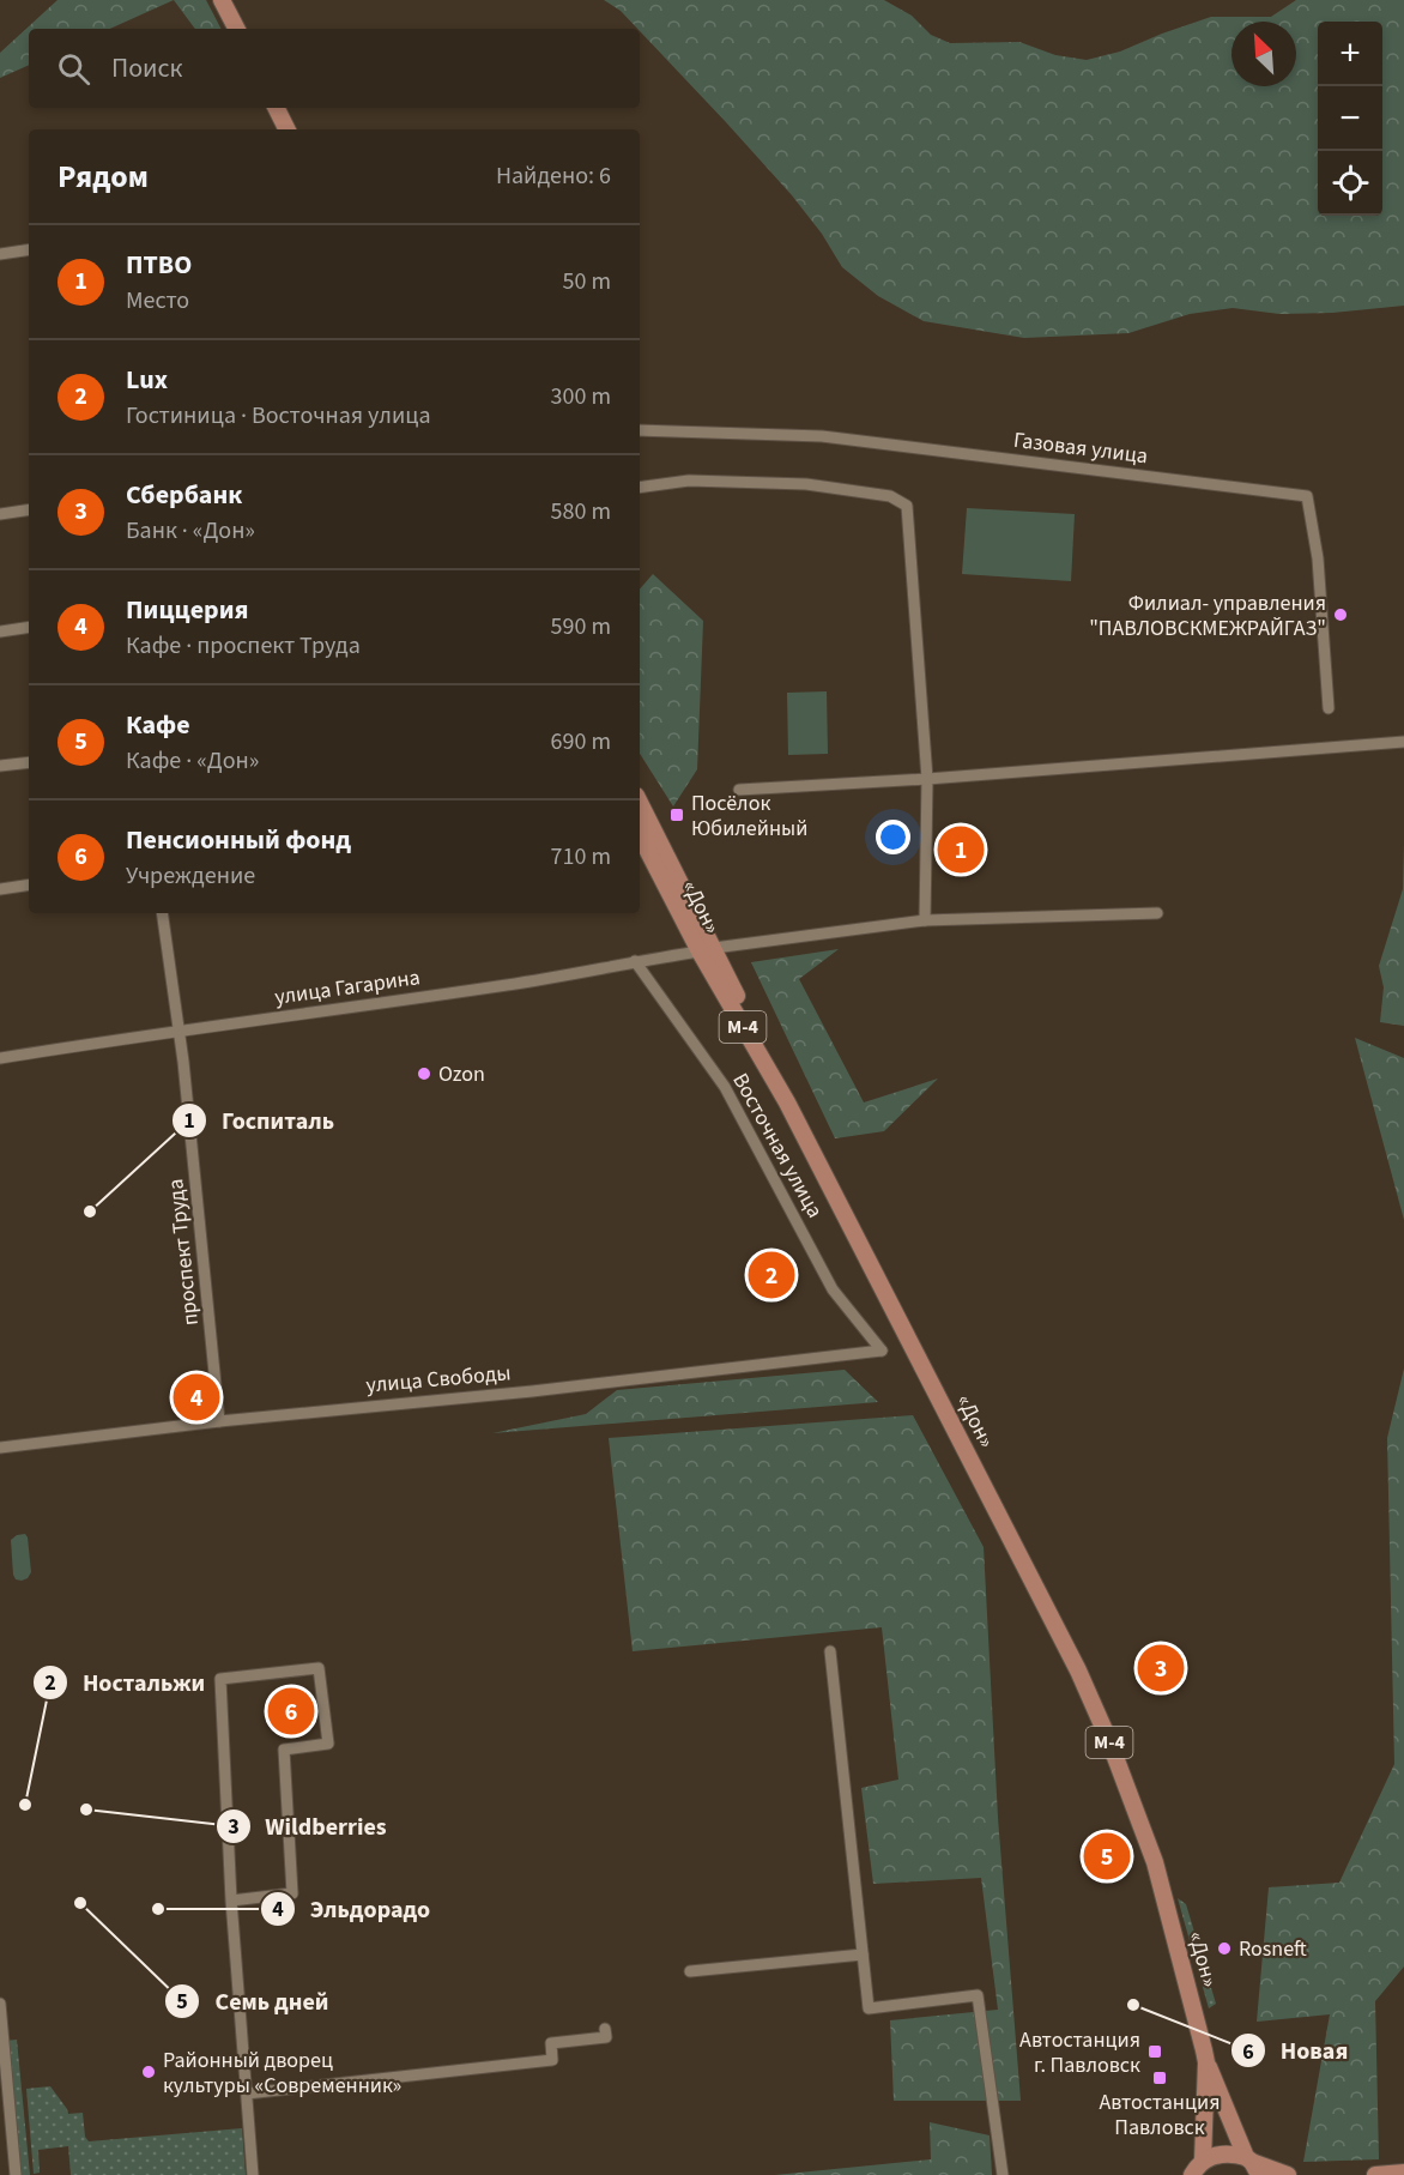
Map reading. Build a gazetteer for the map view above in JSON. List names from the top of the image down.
{
  "streets": {
    "main road": ["«Дон»", "М-4"],
    "street": [
      "Газовая улица",
      "улица Гагарина",
      "Восточная улица",
      "проспект Труда",
      "улица Свободы"
    ]
  },
  "crossings": [
    ["«Дон»", "улица Гагарина"],
    ["улица Гагарина", "Восточная улица"],
    ["улица Гагарина", "проспект Труда"],
    ["Восточная улица", "улица Свободы"],
    ["проспект Труда", "улица Свободы"]
  ],
  "places": {
    "other": [
      "Филиал- управления \"ПАВЛОВСКМЕЖРАЙГАЗ\"",
      "Ozon",
      "Госпиталь",
      "Ностальжи",
      "Wildberries",
      "Семь дней",
      "Эльдорадо",
      "Rosneft",
      "Новая",
      "Районный дворец культуры «Современник»"
    ],
    "transit": ["Посёлок Юбилейный", "Автостанция г. Павловск", "Автостанция Павловск"]
  },
  "north": "top left",
  "page": {
    "map_buttons": ["+", "−"],
    "search": "Поиск",
    "heading": ["Рядом", "Найдено: 6"],
    "list": [
      {
        "mark": "1",
        "name": "ПТВО",
        "note": "Место",
        "value": "50 m"
      },
      {
        "mark": "2",
        "name": "Lux",
        "note": "Гостиница · Восточная улица",
        "value": "300 m"
      },
      {
        "mark": "3",
        "name": "Сбербанк",
        "note": "Банк · «Дон»",
        "value": "580 m"
      },
      {
        "mark": "4",
        "name": "Пиццерия",
        "note": "Кафе · проспект Труда",
        "value": "590 m"
      },
      {
        "mark": "5",
        "name": "Кафе",
        "note": "Кафе · «Дон»",
        "value": "690 m"
      },
      {
        "mark": "6",
        "name": "Пенсионный фонд",
        "note": "Учреждение",
        "value": "710 m"
      }
    ],
    "pins": [
      "1",
      "2",
      "4",
      "3",
      "6",
      "5"
    ]
  }
}
